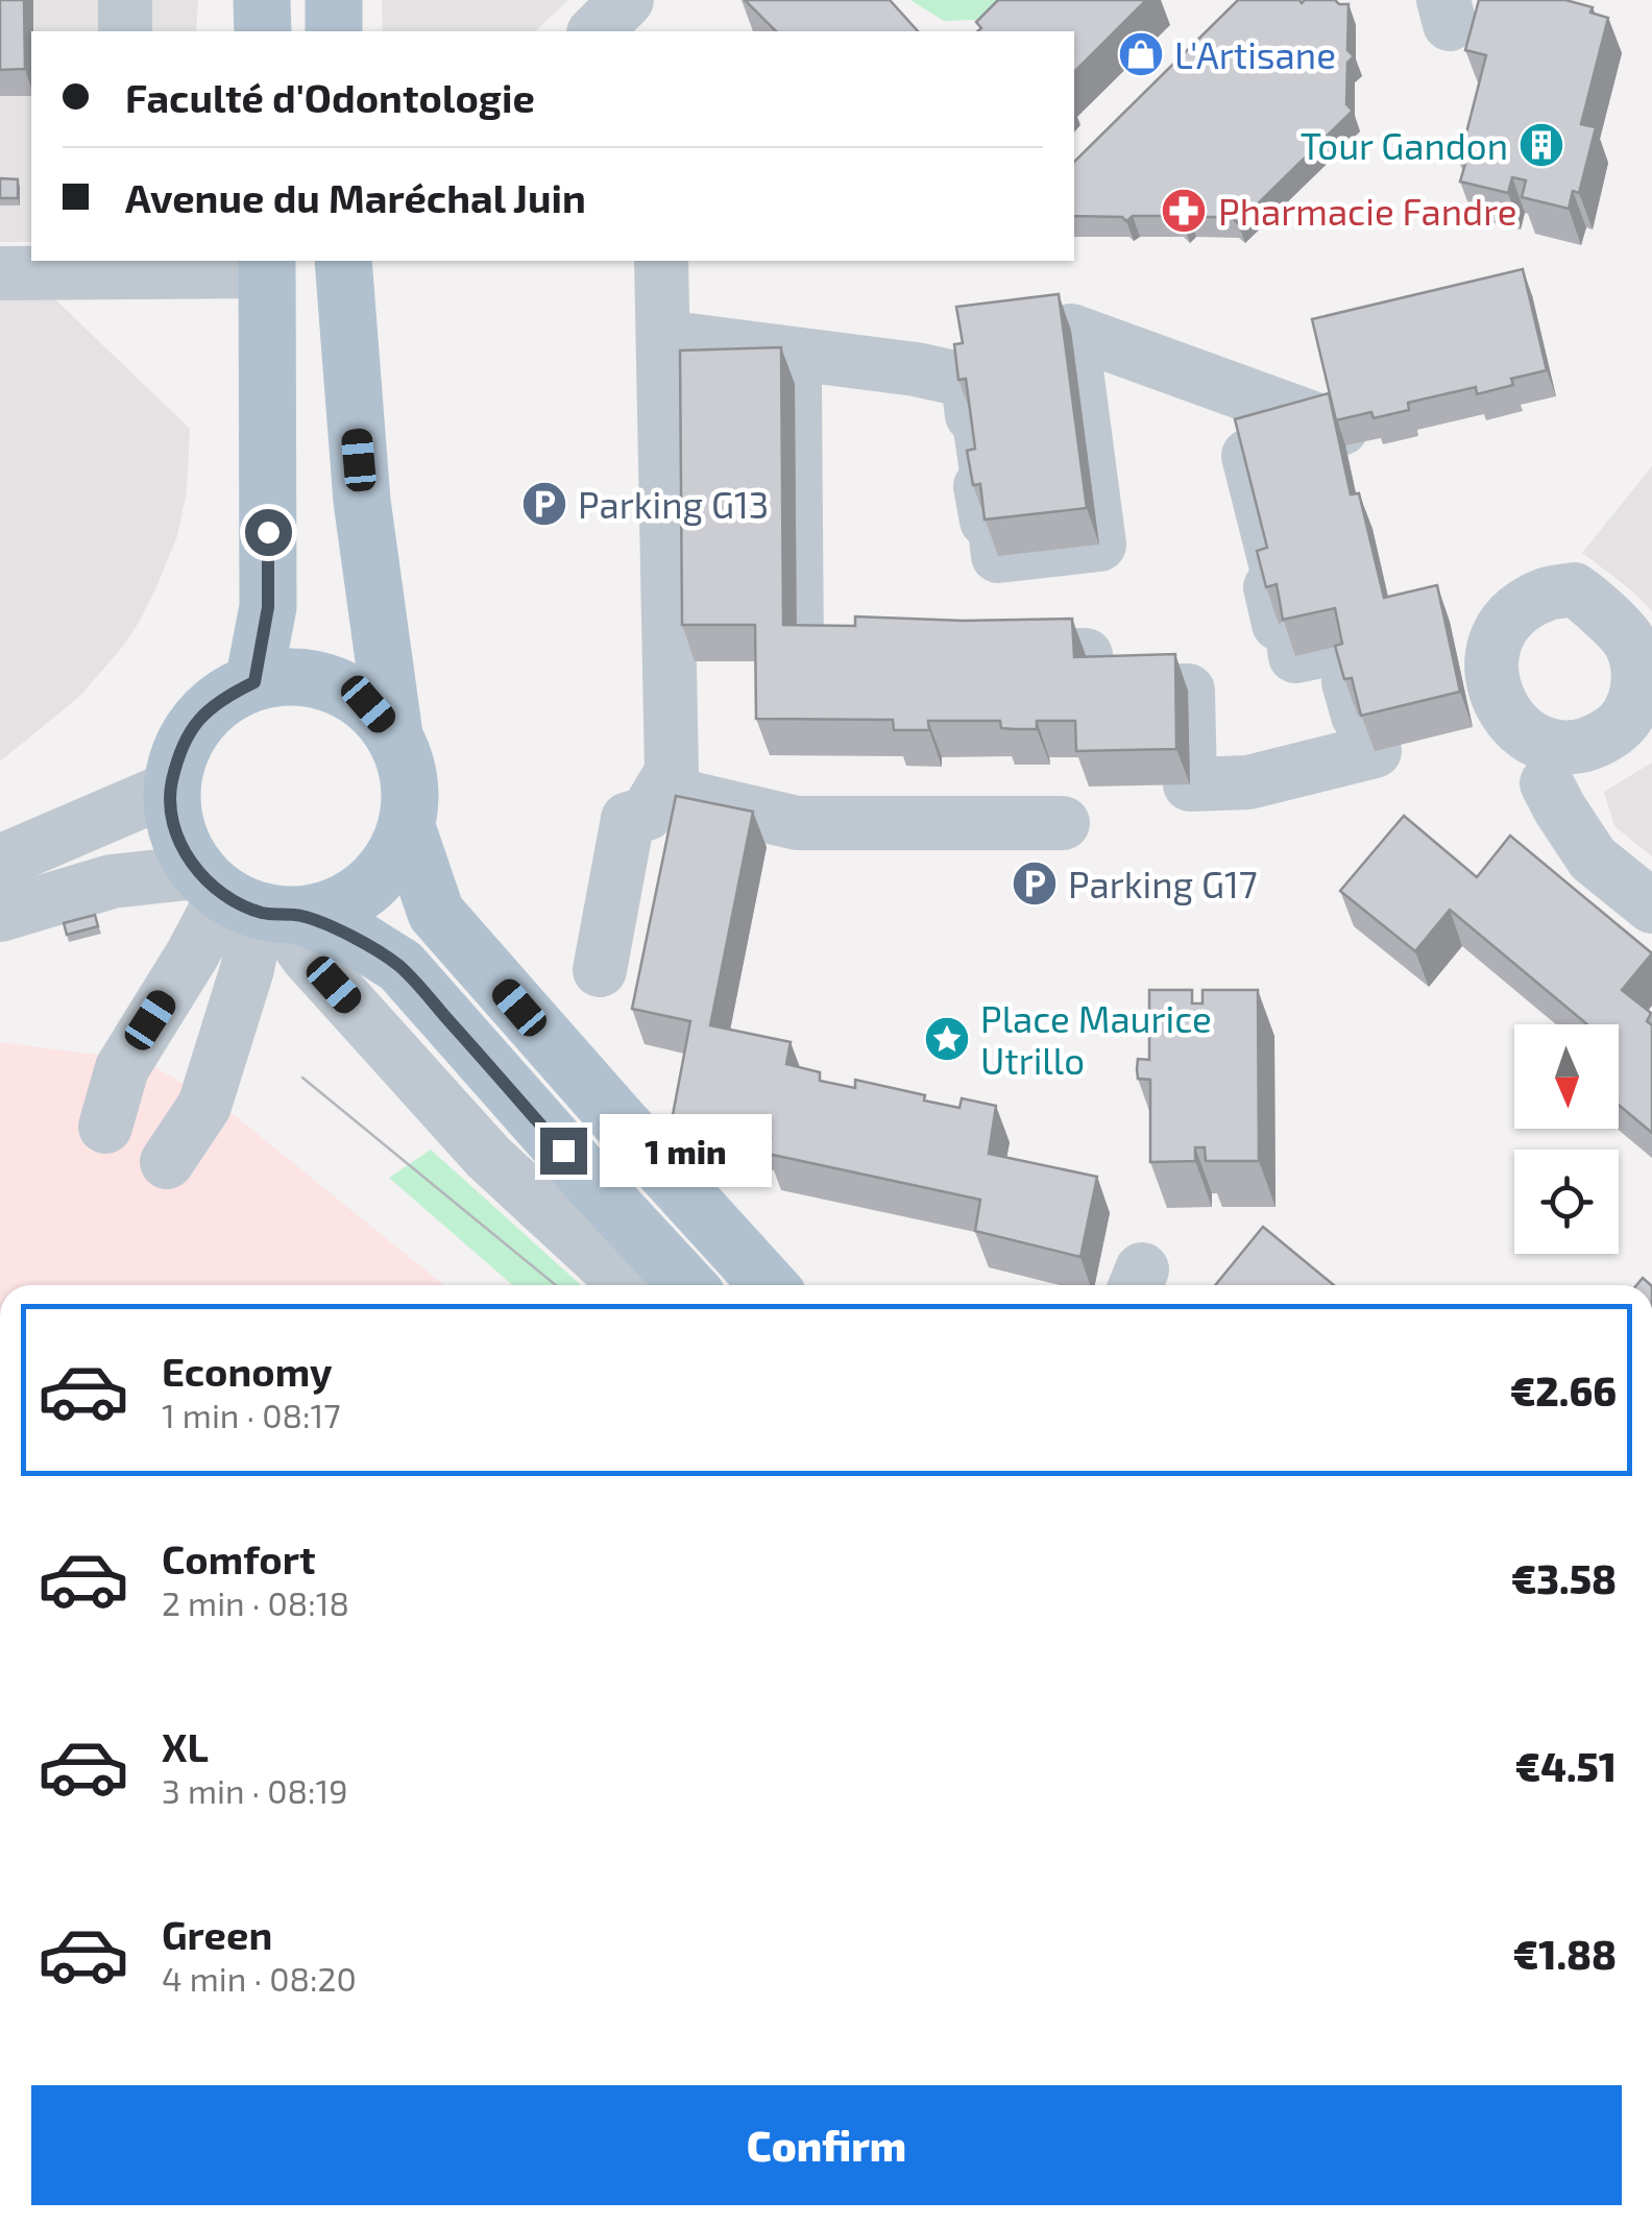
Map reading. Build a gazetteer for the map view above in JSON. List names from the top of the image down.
{
  "places": {
    "shop": ["L'Artisane"],
    "building": ["Tour Gandon"],
    "pharmacy": ["Pharmacie Fandre"],
    "parking": ["Parking G13", "Parking G17"],
    "place": ["Place Maurice Utrillo"]
  },
  "north": "bottom",
  "page": {
    "banner": ["Faculté d'Odontologie", "Avenue du Maréchal Juin"],
    "bubble": "1 min",
    "list": [
      {
        "name": "Economy",
        "note": "1 min · 08:17",
        "value": "€2.66"
      },
      {
        "name": "Comfort",
        "note": "2 min · 08:18",
        "value": "€3.58"
      },
      {
        "name": "XL",
        "note": "3 min · 08:19",
        "value": "€4.51"
      },
      {
        "name": "Green",
        "note": "4 min · 08:20",
        "value": "€1.88"
      }
    ],
    "buttons": "Confirm"
  }
}
